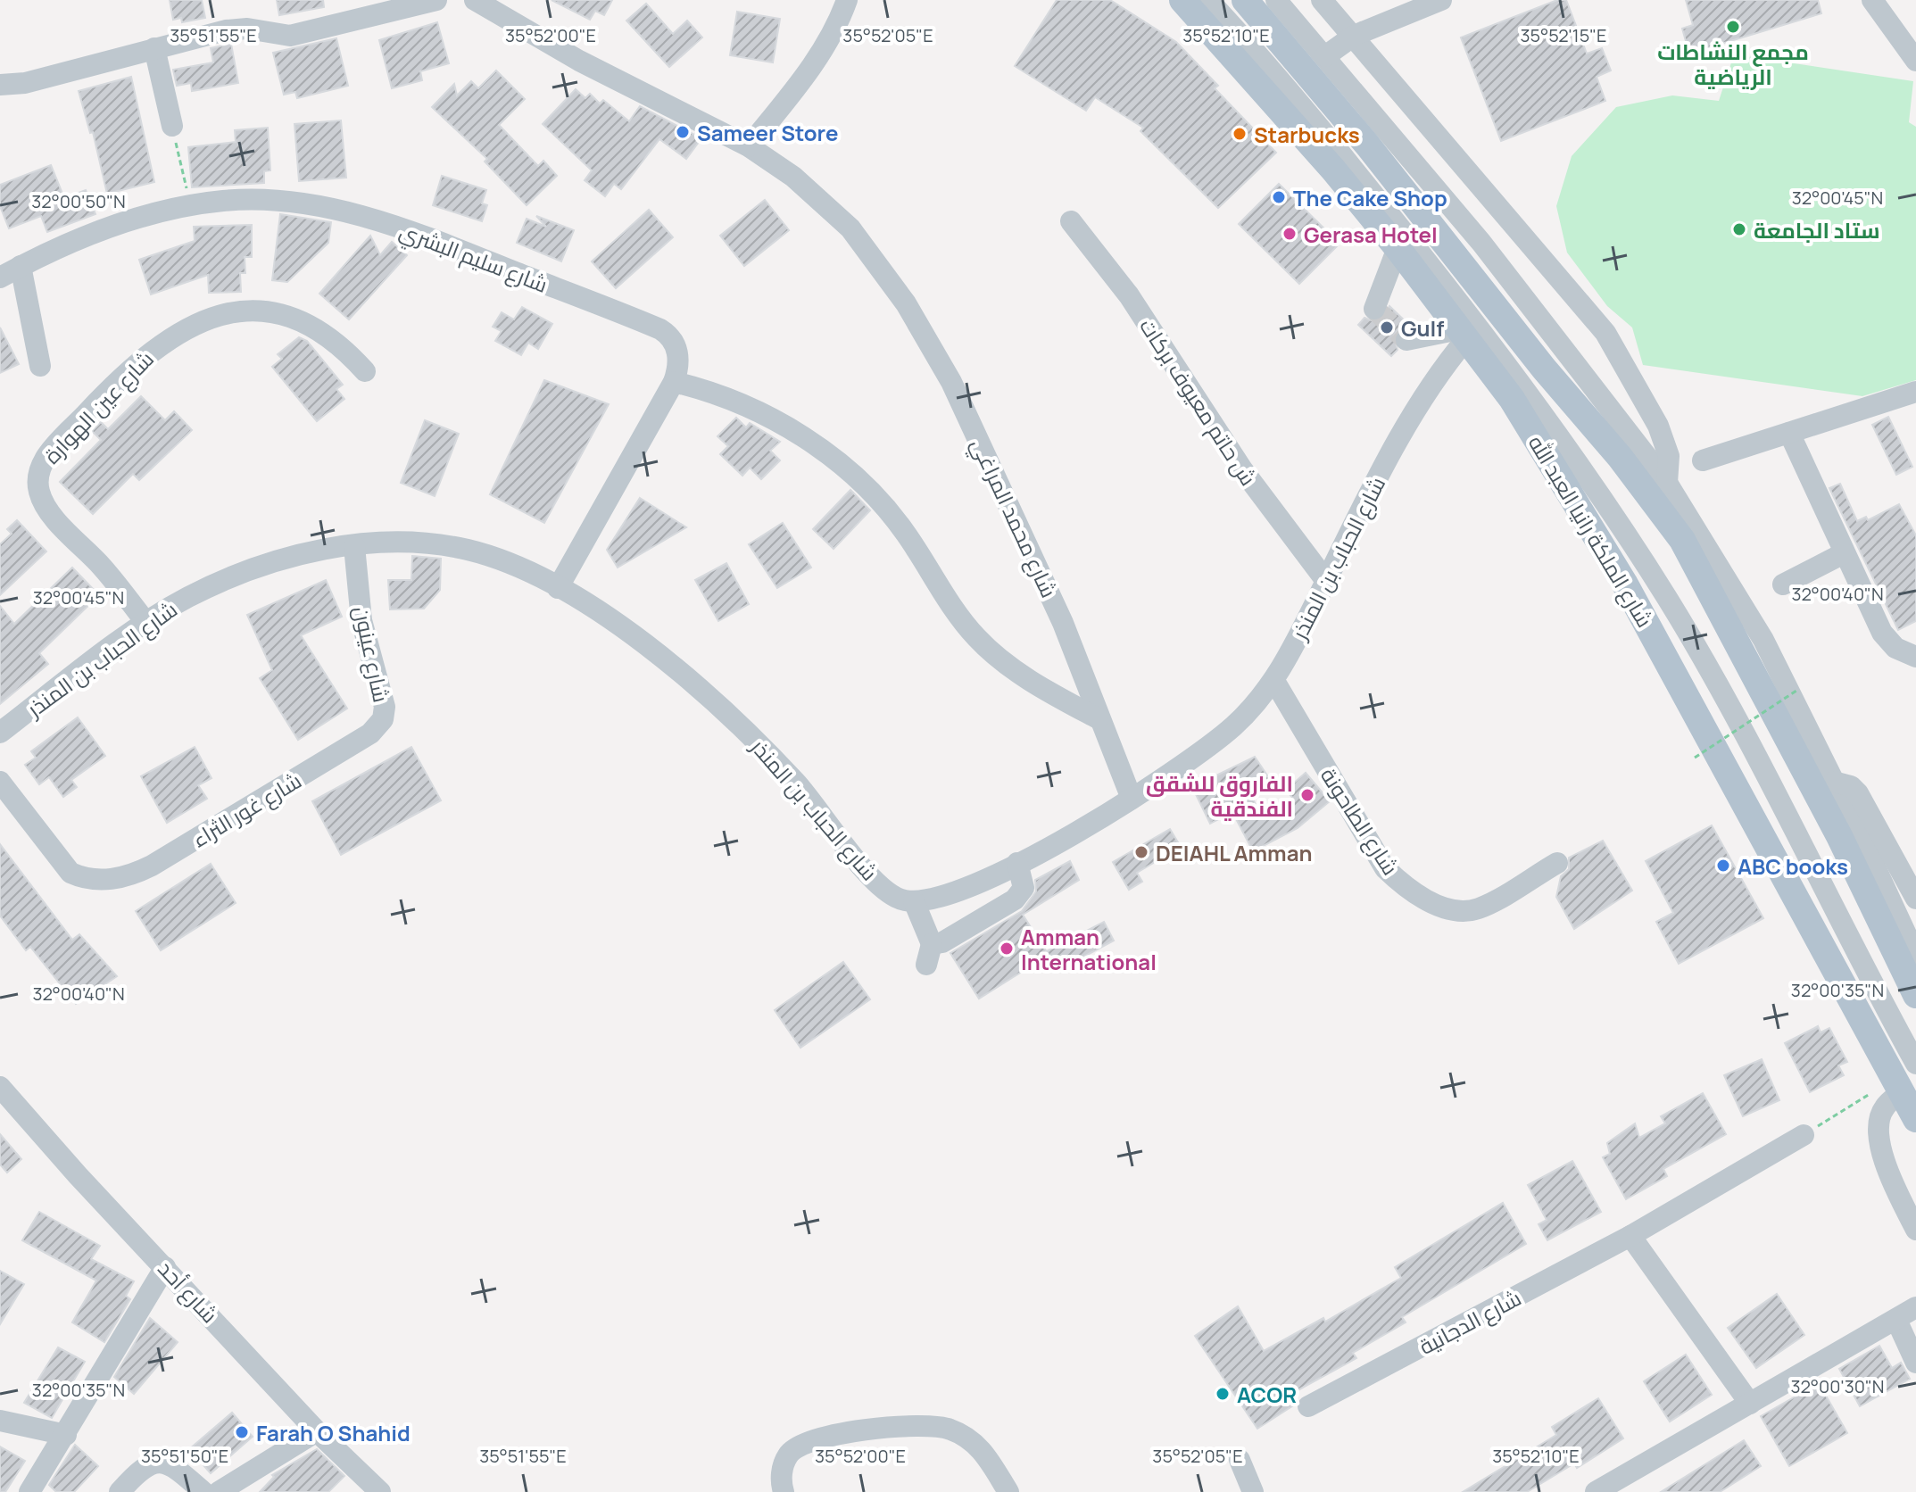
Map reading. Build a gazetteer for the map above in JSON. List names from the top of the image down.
{
  "streets": {
    "main road": ["شارع الملكة رانيا العبد الله"],
    "street": [
      "شارع سليم البشري",
      "ش حاتم معيوف بركات",
      "شارع عين الهوارة",
      "شارع محمد المراغي",
      "شارع الحباب بن المنذر",
      "شارع عينون",
      "شارع غور الثراء",
      "شارع الطاحونة",
      "شارع أحد",
      "شارع الدجانية"
    ]
  },
  "crossings": [
    ["شارع سليم البشري", "شارع الحباب بن المنذر"],
    ["ش حاتم معيوف بركات", "شارع الحباب بن المنذر"],
    ["شارع عين الهوارة", "شارع الحباب بن المنذر"],
    ["شارع محمد المراغي", "شارع الحباب بن المنذر"],
    ["شارع الملكة رانيا العبد الله", "شارع الحباب بن المنذر"],
    ["شارع الحباب بن المنذر", "شارع عينون"],
    ["شارع الحباب بن المنذر", "شارع الطاحونة"],
    ["شارع عينون", "شارع غور الثراء"]
  ],
  "places": [
    "مجمع النشاطات الرياضية",
    "Sameer Store",
    "Starbucks",
    "The Cake Shop",
    "ستاد الجامعة",
    "Gerasa Hotel",
    "Gulf",
    "الفاروق للشقق الفندقية",
    "DEIAHL Amman",
    "ABC books",
    "Amman International",
    "ACOR",
    "Farah O Shahid"
  ],
  "coordinates": [
    "35°51'55\"E",
    "35°52'00\"E",
    "35°52'05\"E",
    "35°52'10\"E",
    "35°52'15\"E",
    "32°00'45\"N",
    "32°00'50\"N",
    "32°00'40\"N",
    "32°00'35\"N",
    "32°00'30\"N",
    "35°51'50\"E"
  ]
}
